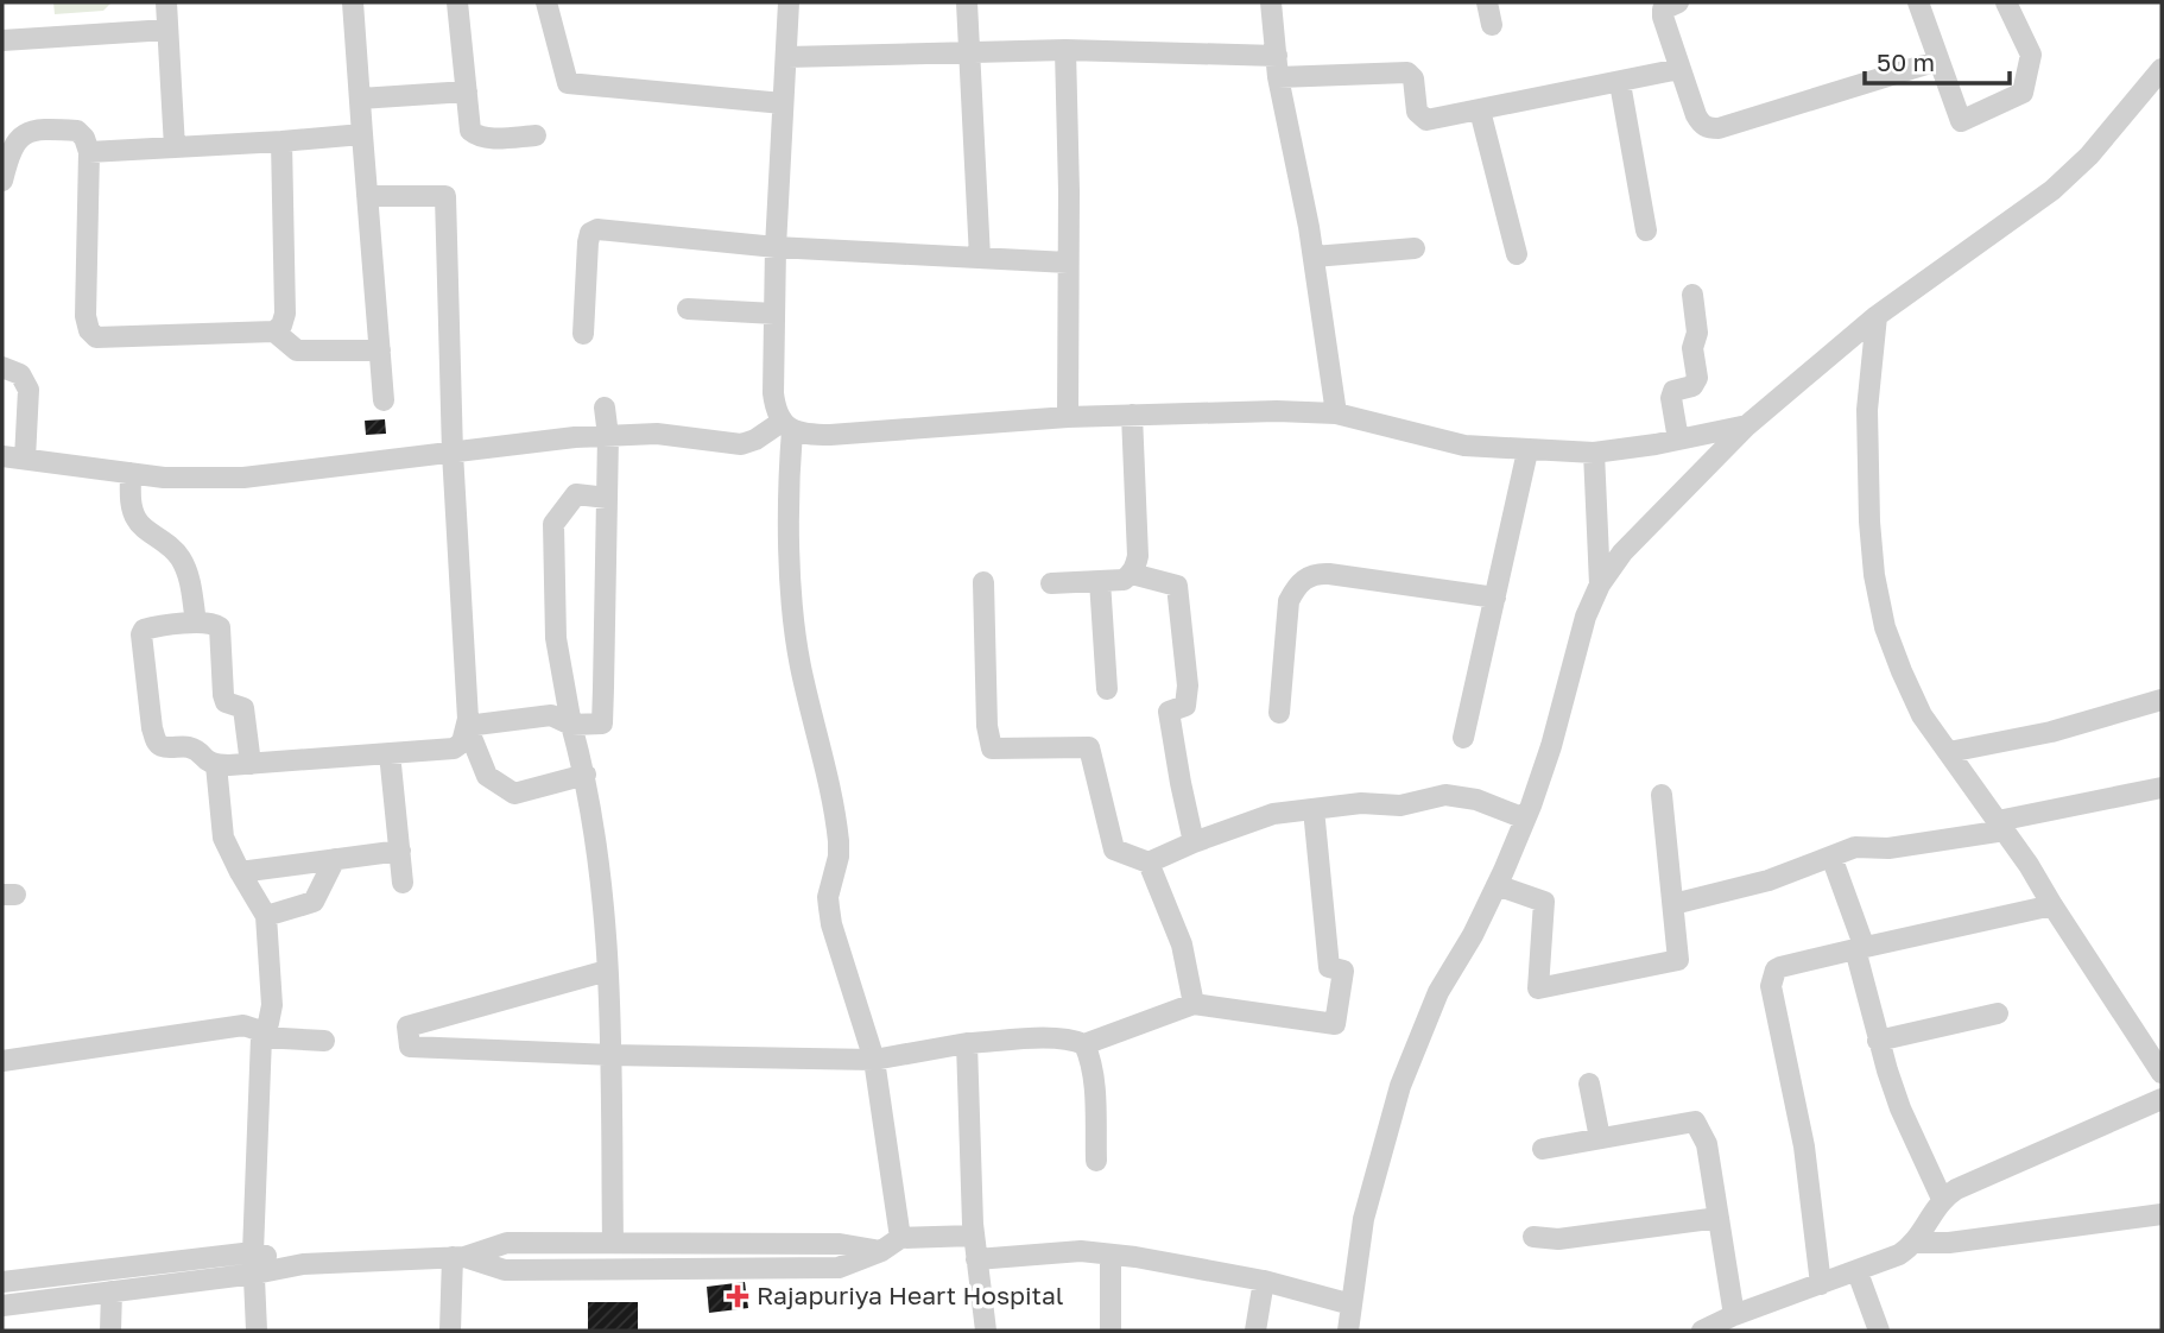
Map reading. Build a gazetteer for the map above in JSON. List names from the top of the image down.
{
  "places": {
    "health": ["Rajapuriya Heart Hospital"]
  },
  "scale_bar": "50 m"
}
